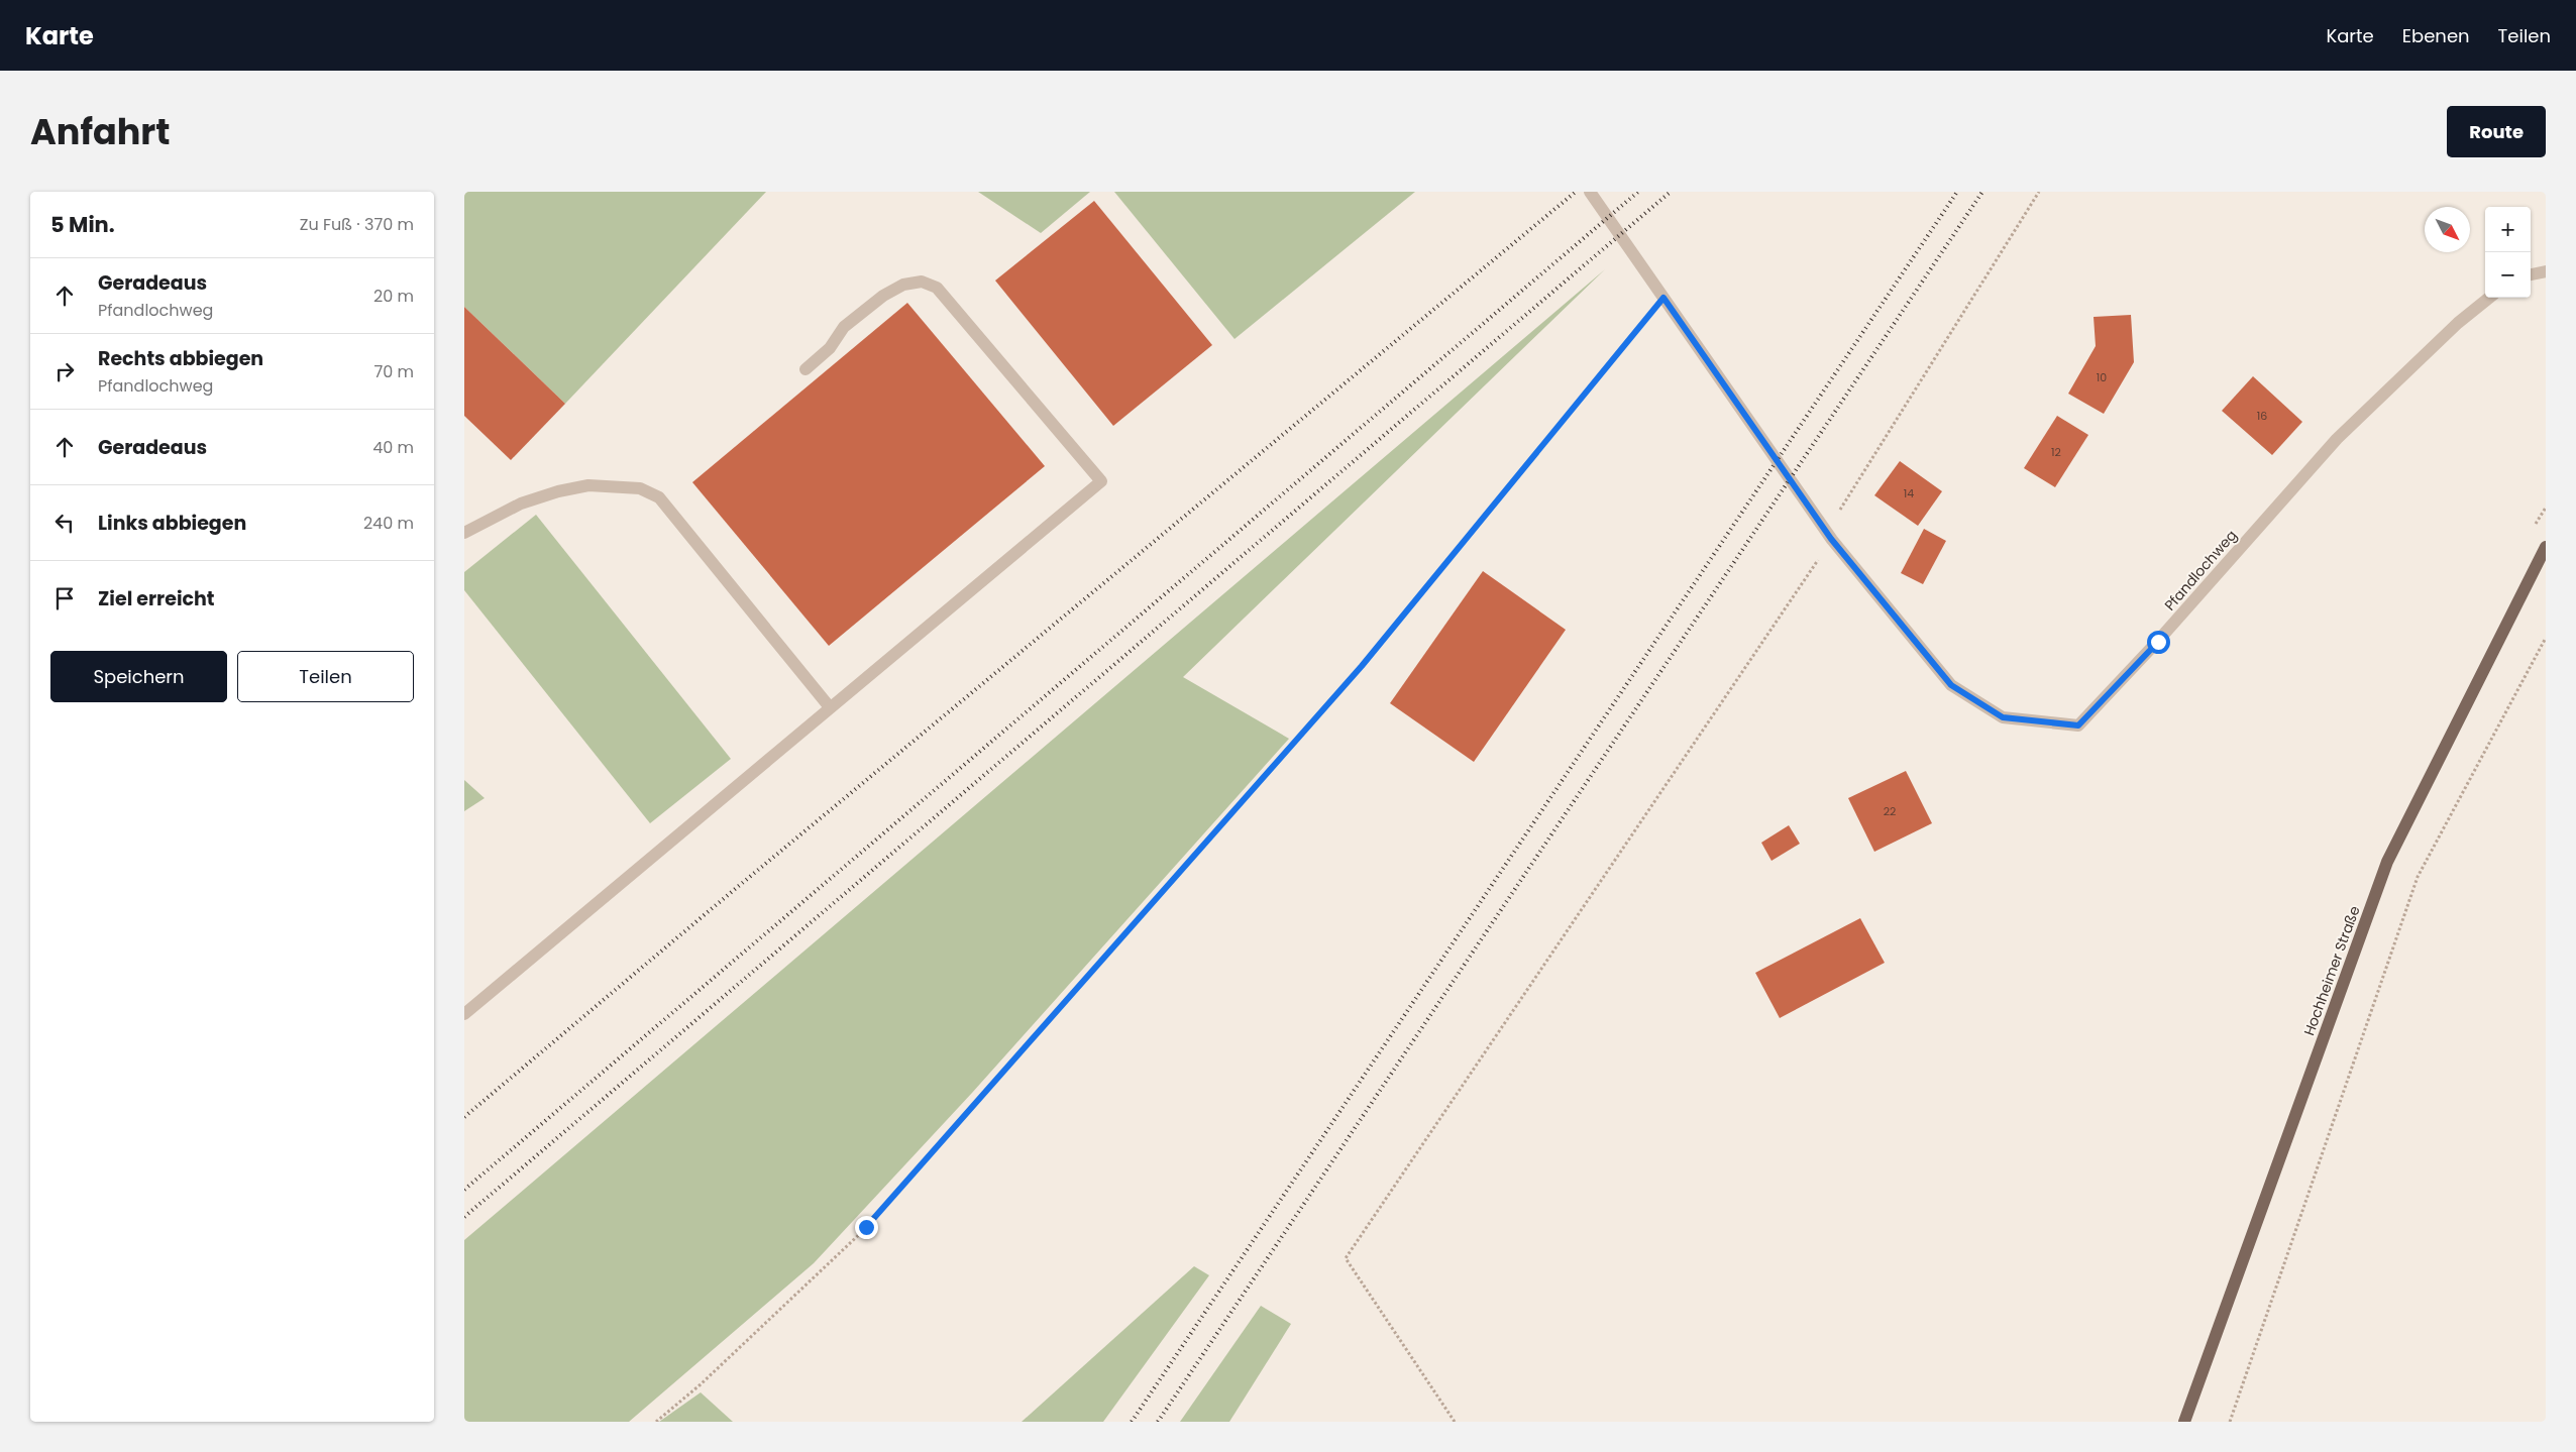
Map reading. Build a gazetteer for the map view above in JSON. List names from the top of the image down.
{
  "streets": {
    "main road": ["Hochheimer Straße"],
    "street": ["Pfandlochweg"]
  },
  "house_numbers": [
    "10",
    "16",
    "12",
    "14",
    "22"
  ],
  "north": "bottom right",
  "page": {
    "header": "Karte",
    "nav": ["Karte", "Ebenen", "Teilen"],
    "title": "Anfahrt",
    "buttons": [
      "Route",
      ["Speichern", "Teilen"]
    ],
    "heading": ["5 Min.", "Zu Fuß · 370 m"],
    "map_buttons": ["+", "−"],
    "list": [
      ["Geradeaus", "Pfandlochweg", "20 m"],
      ["Rechts abbiegen", "Pfandlochweg", "70 m"],
      ["Geradeaus", "40 m"],
      ["Links abbiegen", "240 m"],
      "Ziel erreicht"
    ]
  }
}
